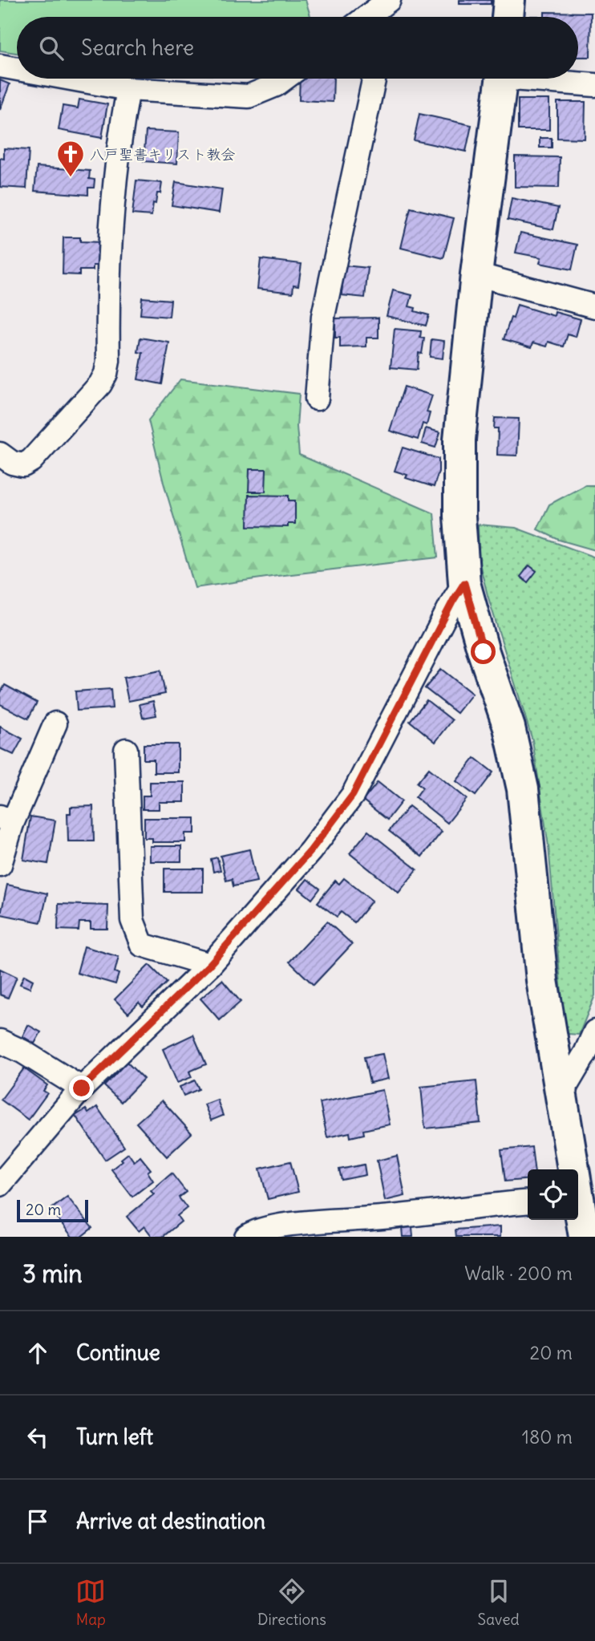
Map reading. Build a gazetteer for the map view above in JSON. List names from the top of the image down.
{
  "places": {
    "church": ["八戸聖書キリスト教会"]
  },
  "scale_bar": "20 m",
  "page": {
    "search": "Search here",
    "scale": "20 m",
    "heading": ["3 min", "Walk · 200 m"],
    "list": [
      ["Continue", "20 m"],
      ["Turn left", "180 m"],
      "Arrive at destination"
    ],
    "nav": ["Map", "Directions", "Saved"]
  }
}
